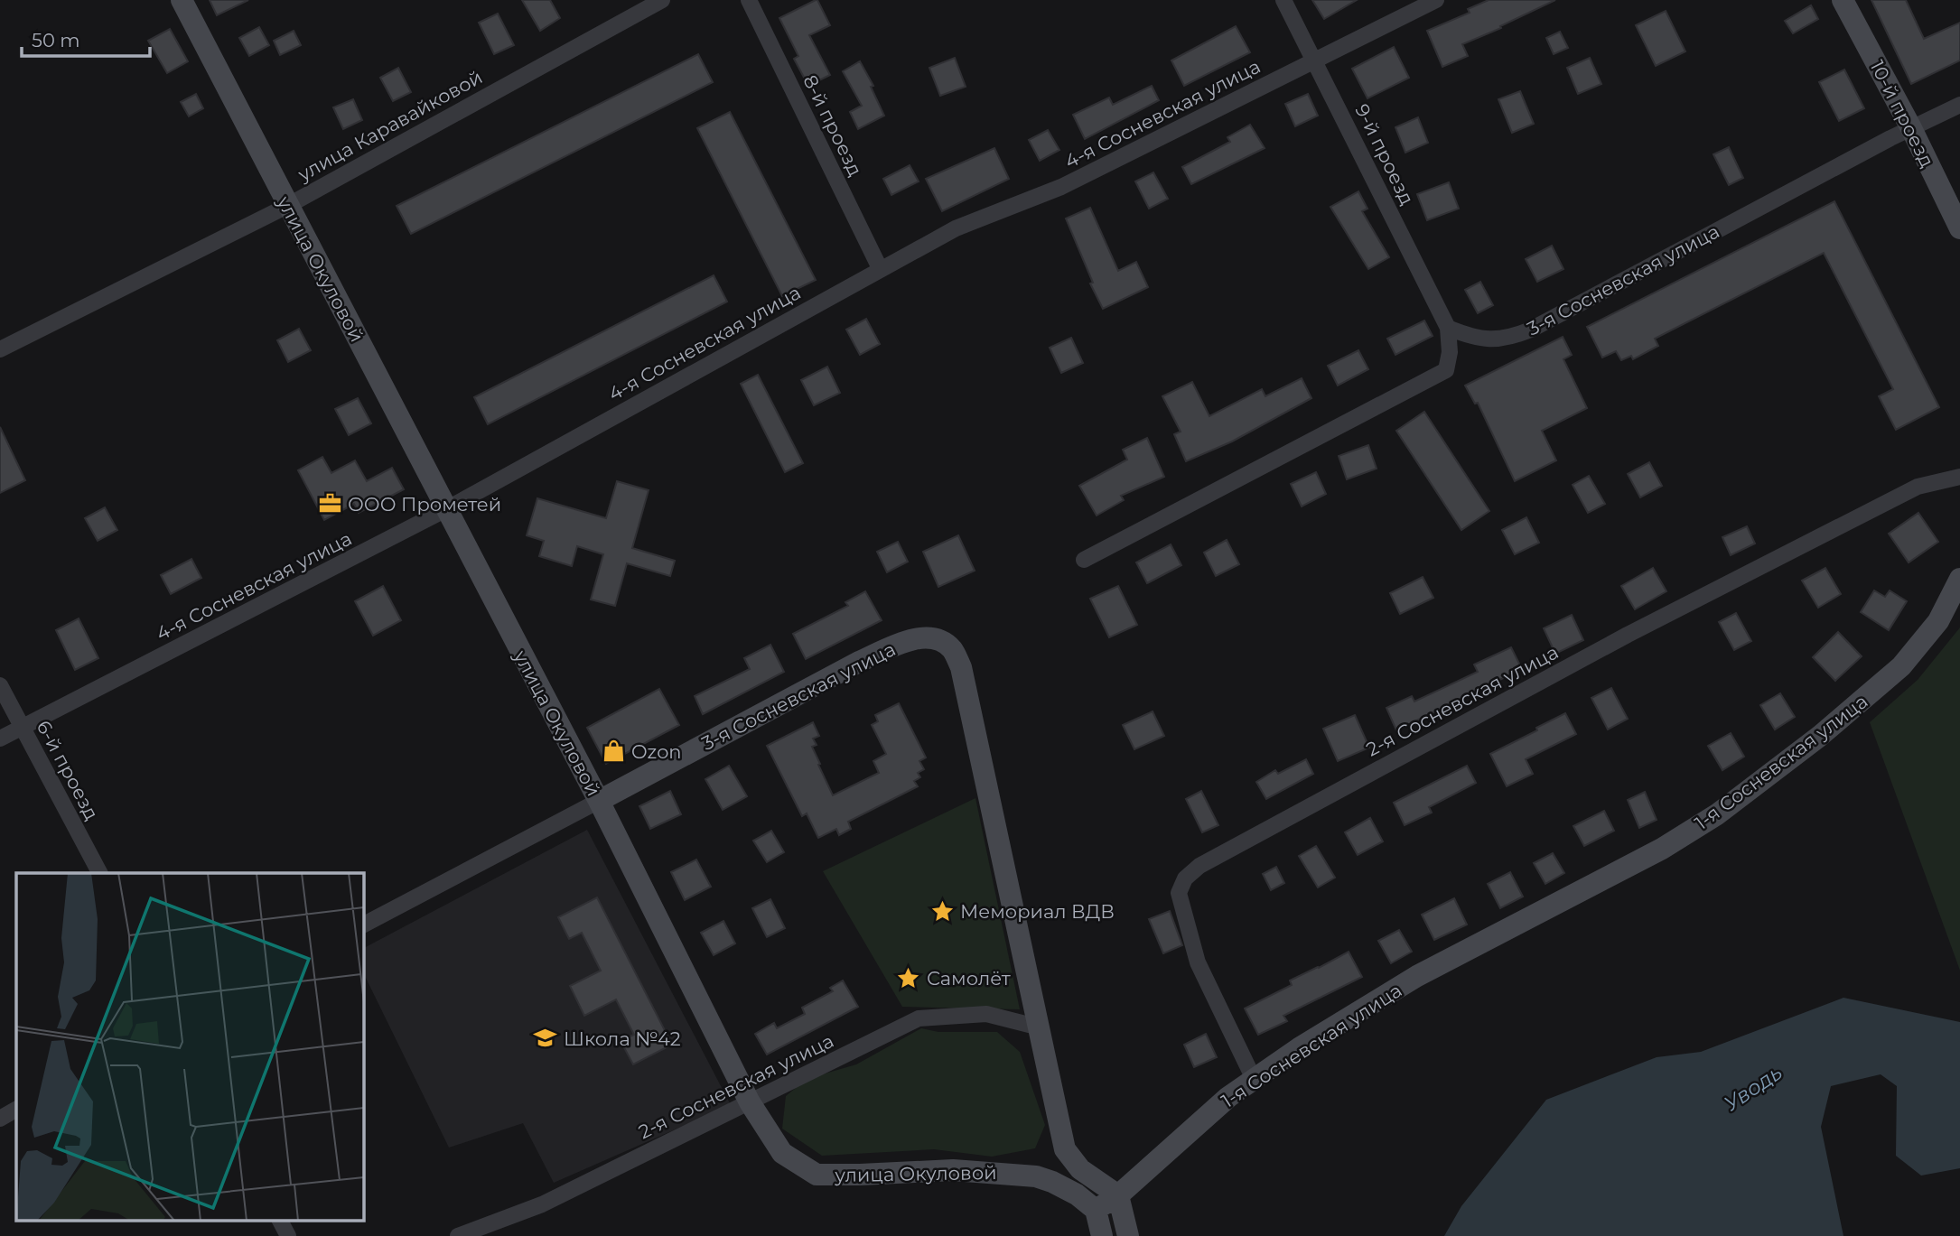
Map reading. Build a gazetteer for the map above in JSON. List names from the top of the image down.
{
  "streets": {
    "main road": [
      "10-й проезд",
      "улица Окуловой",
      "3-я Сосневская улица",
      "1-я Сосневская улица"
    ],
    "street": [
      "4-я Сосневская улица",
      "улица Каравайковой",
      "8-й проезд",
      "9-й проезд",
      "2-я Сосневская улица",
      "6-й проезд"
    ]
  },
  "crossings": [
    ["4-я Сосневская улица", "8-й проезд"],
    ["4-я Сосневская улица", "9-й проезд"],
    ["4-я Сосневская улица", "улица Окуловой"],
    ["4-я Сосневская улица", "6-й проезд"],
    ["10-й проезд", "3-я Сосневская улица"],
    ["улица Каравайковой", "улица Окуловой"],
    ["9-й проезд", "3-я Сосневская улица"],
    ["улица Окуловой", "3-я Сосневская улица"],
    ["улица Окуловой", "2-я Сосневская улица"],
    ["улица Окуловой", "1-я Сосневская улица"],
    ["3-я Сосневская улица", "2-я Сосневская улица"],
    ["2-я Сосневская улица", "1-я Сосневская улица"]
  ],
  "water": ["Уводь"],
  "places": {
    "office": ["ООО Прометей"],
    "shop": ["Ozon"],
    "place": ["Мемориал ВДВ", "Самолёт"],
    "school or university": ["Школа №42"]
  },
  "scale_bar": "50 m"
}
